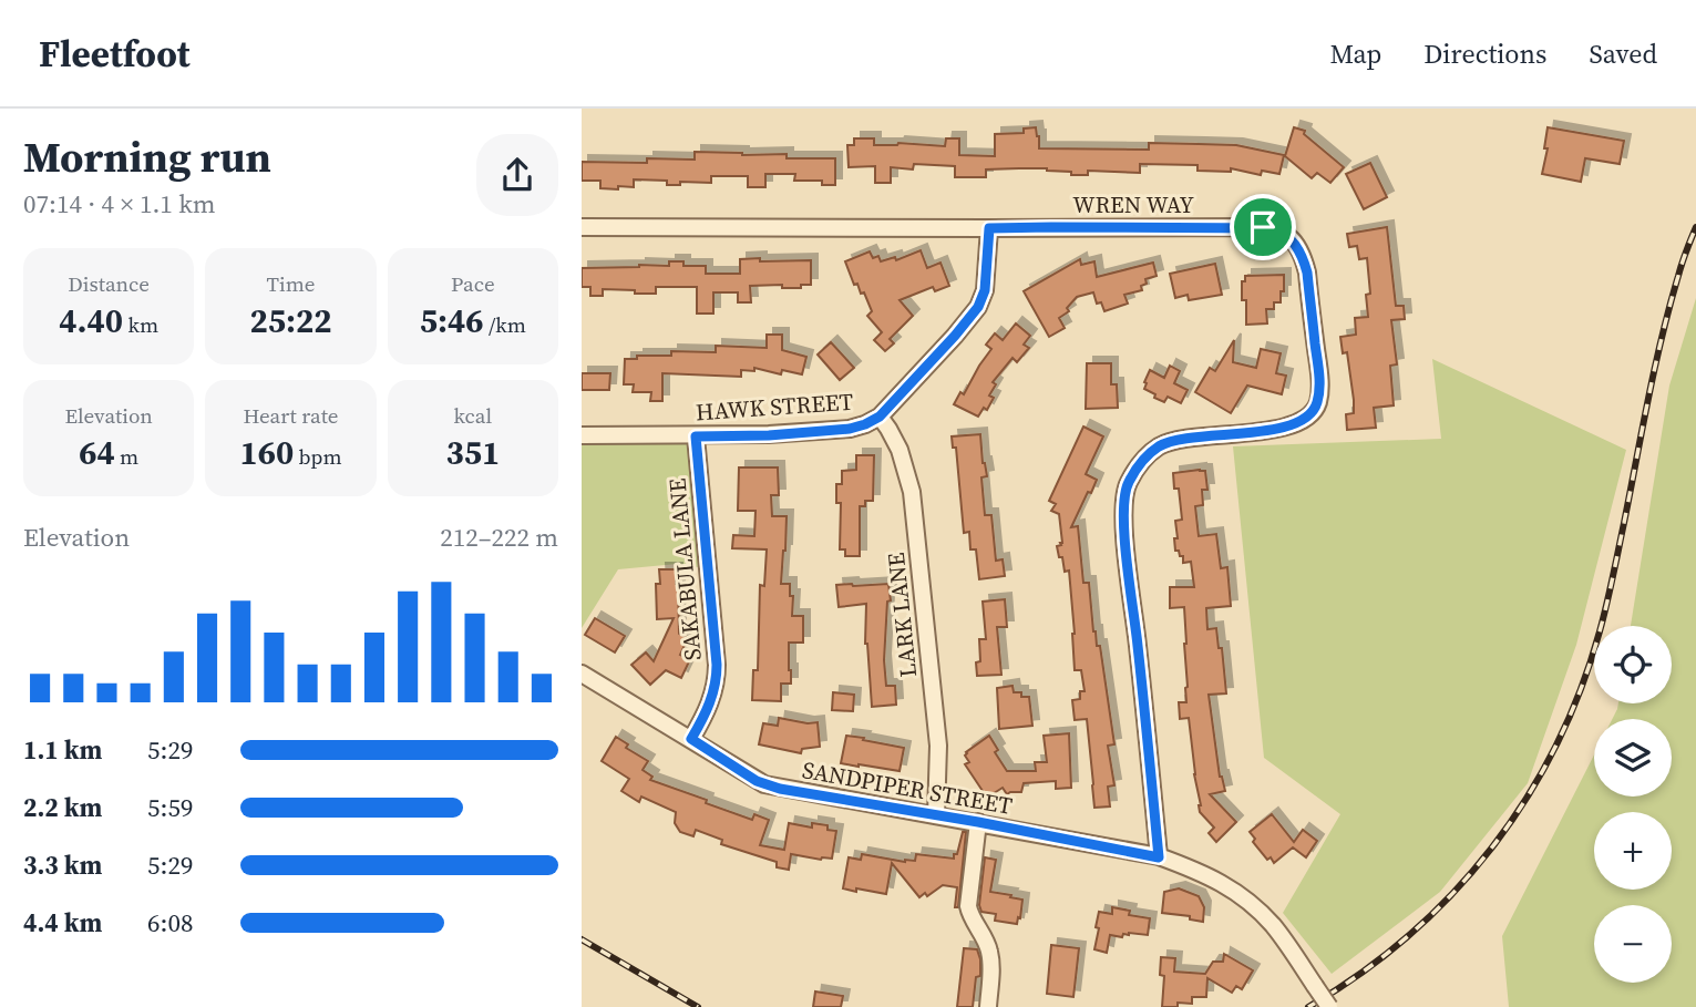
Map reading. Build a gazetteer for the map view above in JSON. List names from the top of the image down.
{
  "streets": {
    "street": [
      "WREN WAY",
      "HAWK STREET",
      "SAKABULA LANE",
      "LARK LANE",
      "SANDPIPER STREET"
    ]
  },
  "crossings": [
    ["WREN WAY", "HAWK STREET"],
    ["WREN WAY", "SANDPIPER STREET"],
    ["HAWK STREET", "SAKABULA LANE"],
    ["HAWK STREET", "LARK LANE"],
    ["SAKABULA LANE", "SANDPIPER STREET"],
    ["LARK LANE", "SANDPIPER STREET"]
  ],
  "page": {
    "header": "Fleetfoot",
    "nav": ["Map", "Directions", "Saved"],
    "heading": ["Morning run", "07:14 · 4 × 1.1 km"],
    "stats": [
      ["Distance", "4.40 km"],
      ["Time", "25:22"],
      ["Pace", "5:46 /km"],
      ["Elevation", "64 m"],
      ["Heart rate", "160 bpm"],
      ["kcal", "351"]
    ],
    "chart": ["Elevation", "212–222 m"],
    "map_buttons": ["+", "−"],
    "list": [
      {
        "name": "1.1 km",
        "note": "5:29"
      },
      {
        "name": "2.2 km",
        "note": "5:59"
      },
      {
        "name": "3.3 km",
        "note": "5:29"
      },
      {
        "name": "4.4 km",
        "note": "6:08"
      }
    ]
  }
}
